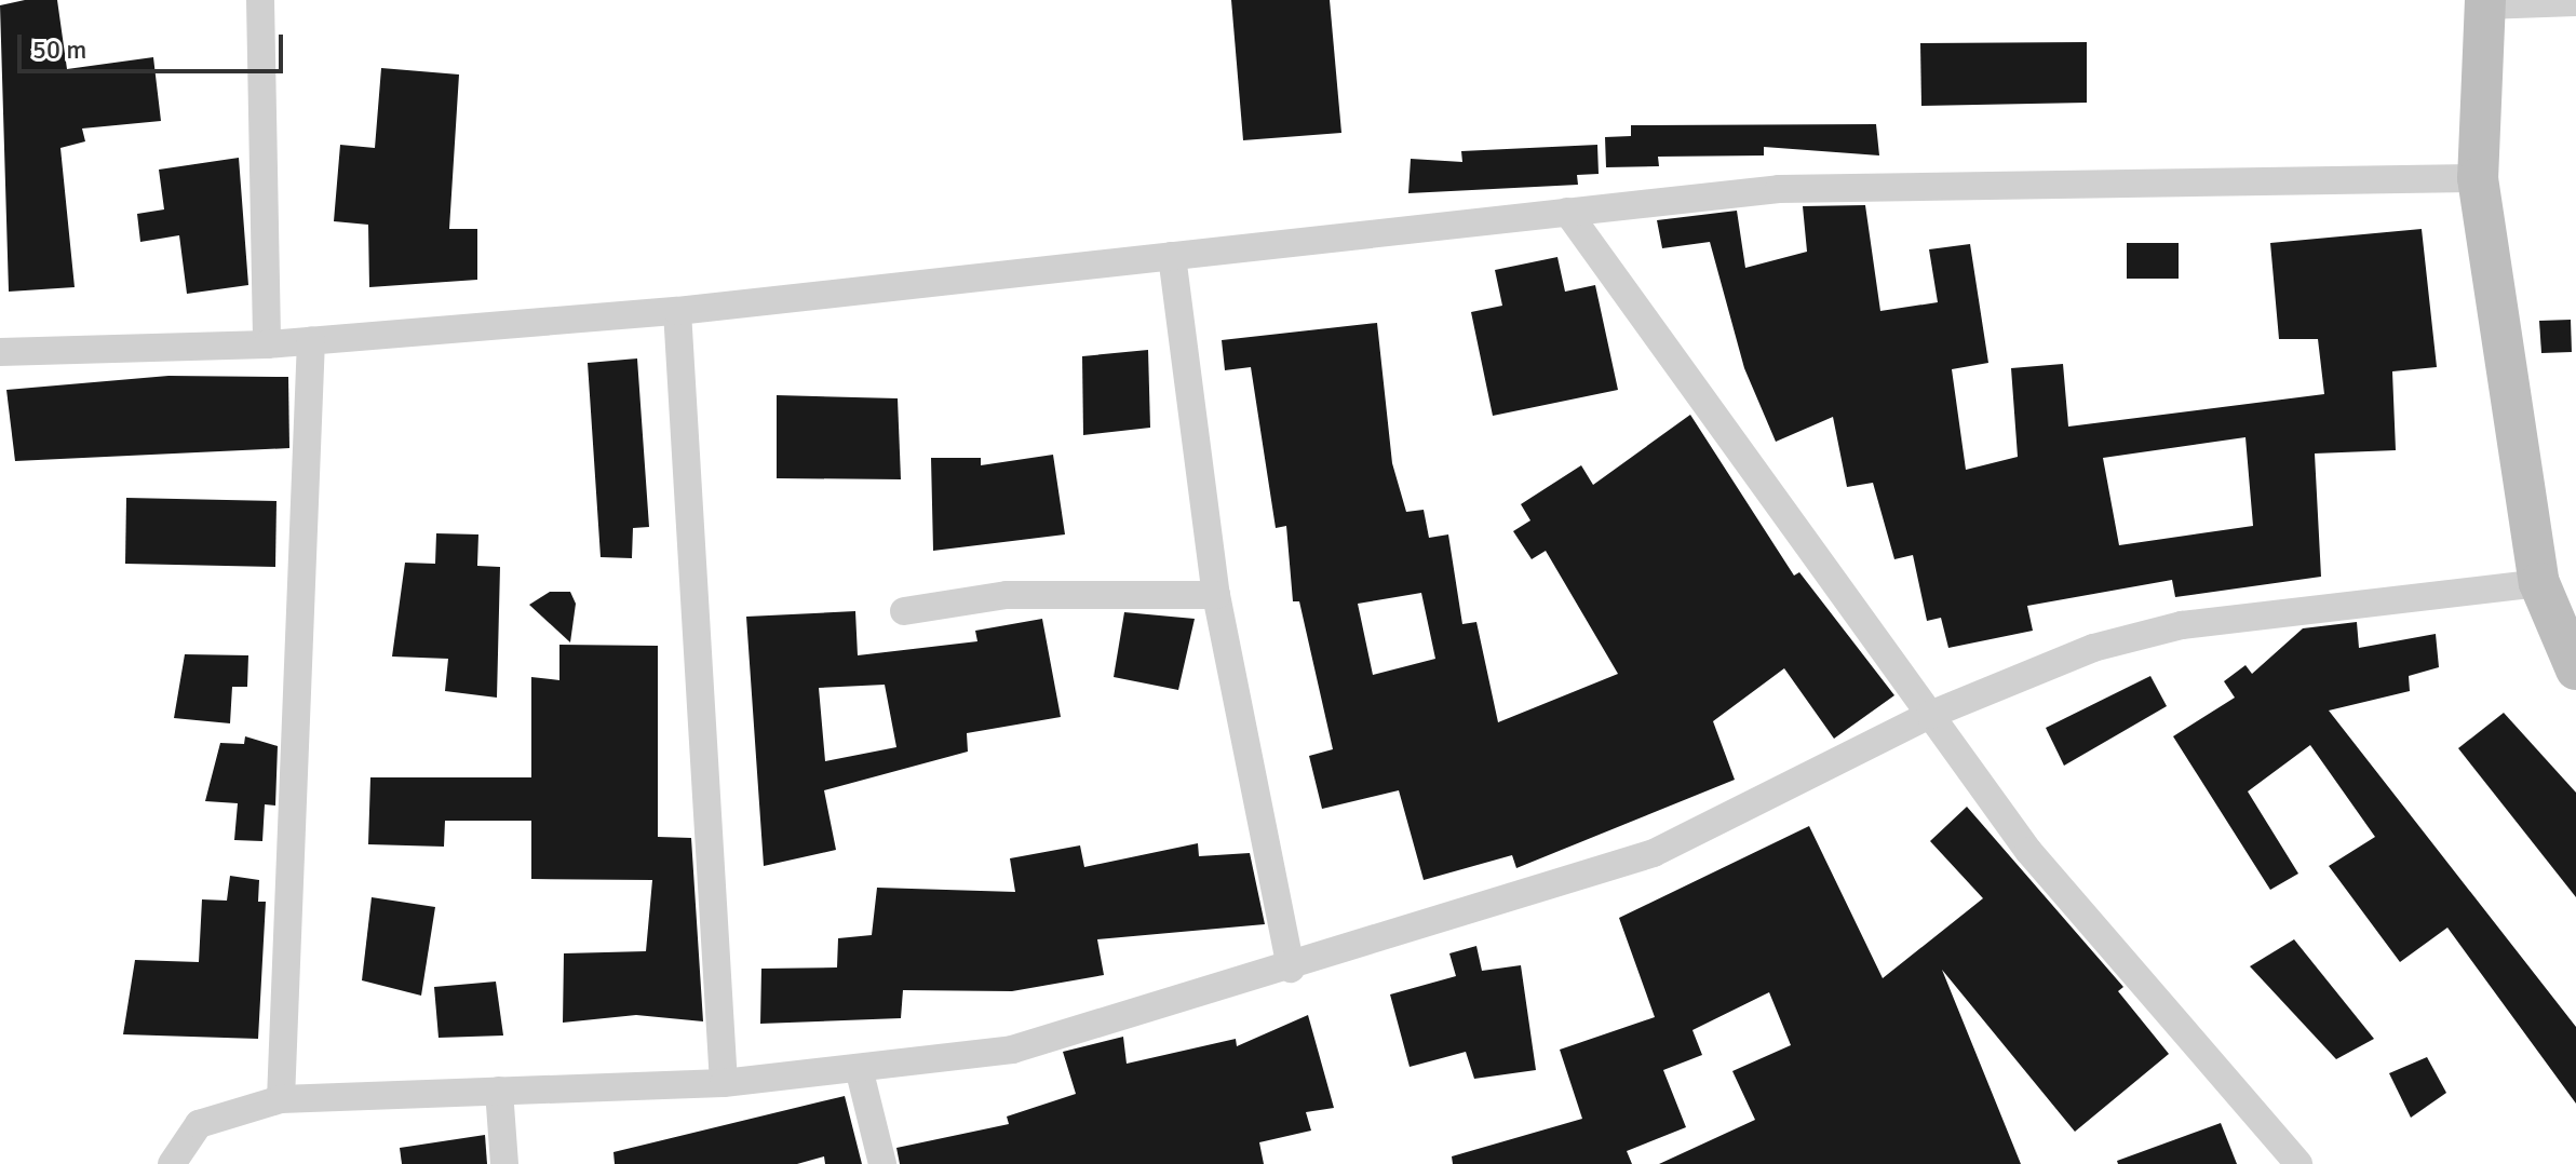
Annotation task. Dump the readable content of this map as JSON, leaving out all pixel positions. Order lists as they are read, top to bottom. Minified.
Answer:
{"scale_bar":"50 m"}
